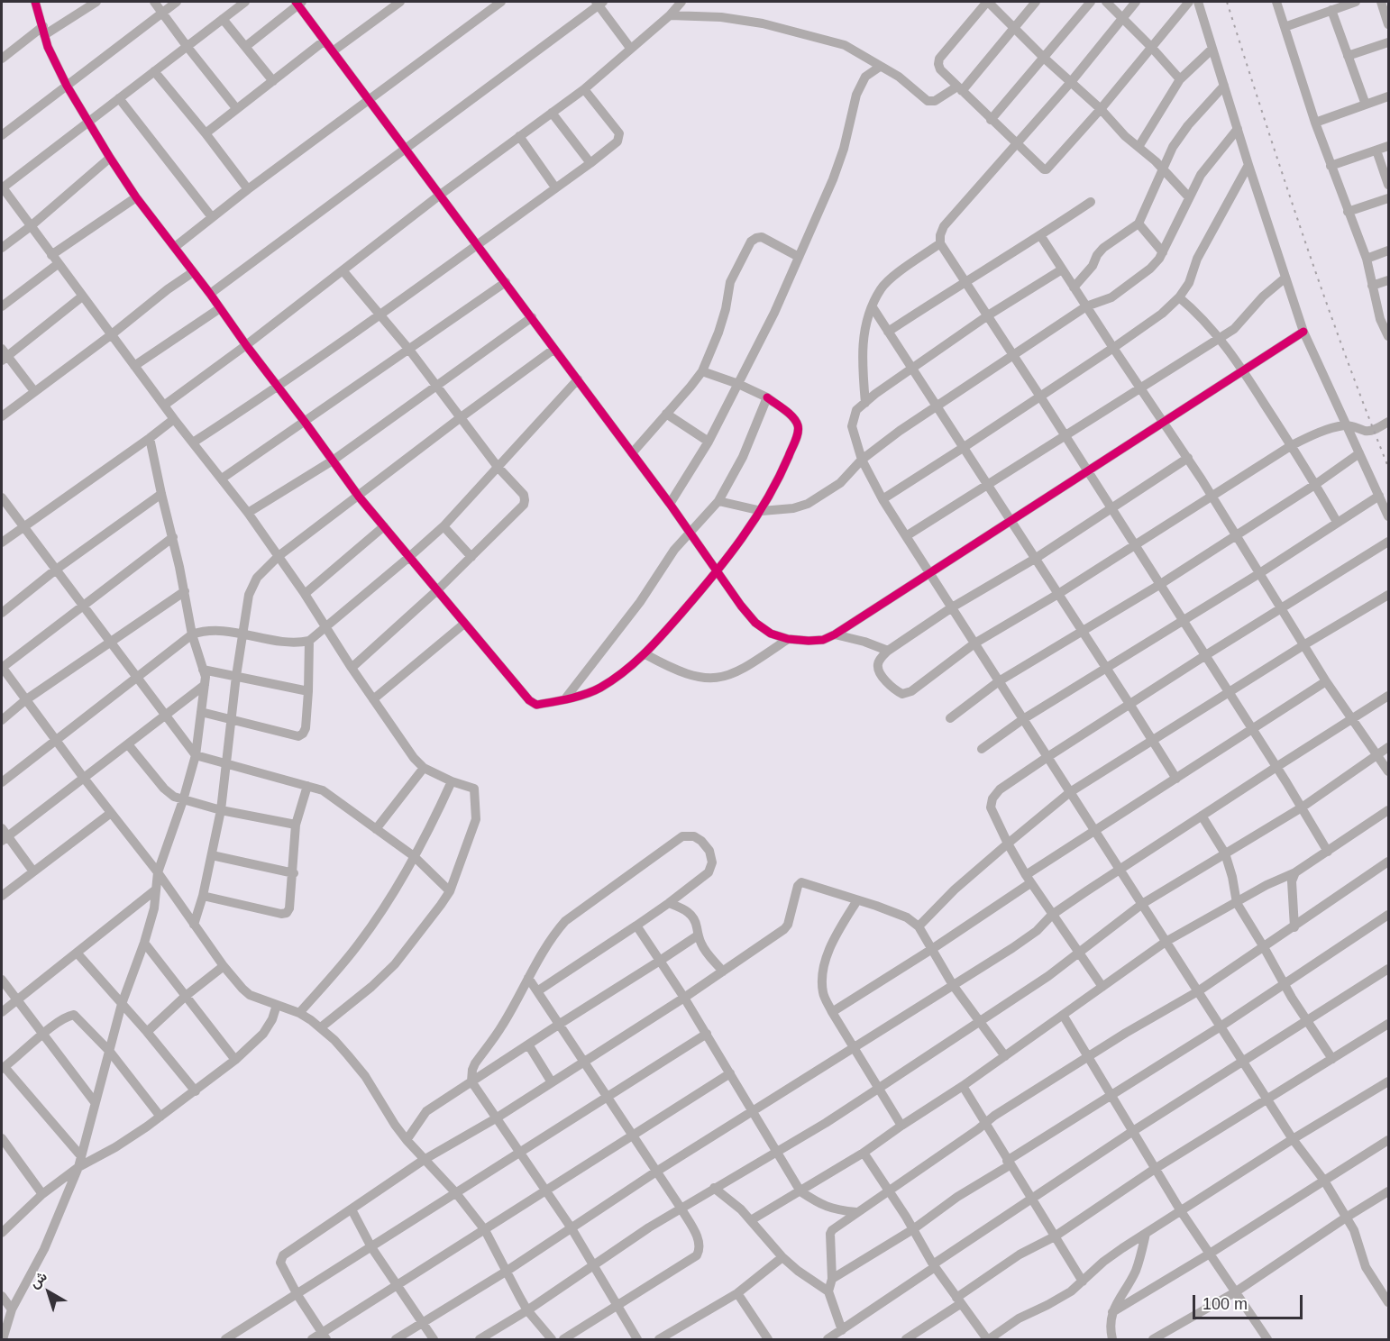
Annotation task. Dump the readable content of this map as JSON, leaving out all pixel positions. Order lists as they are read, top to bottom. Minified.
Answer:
{"scale_bar":"100 m","north":"top left"}
